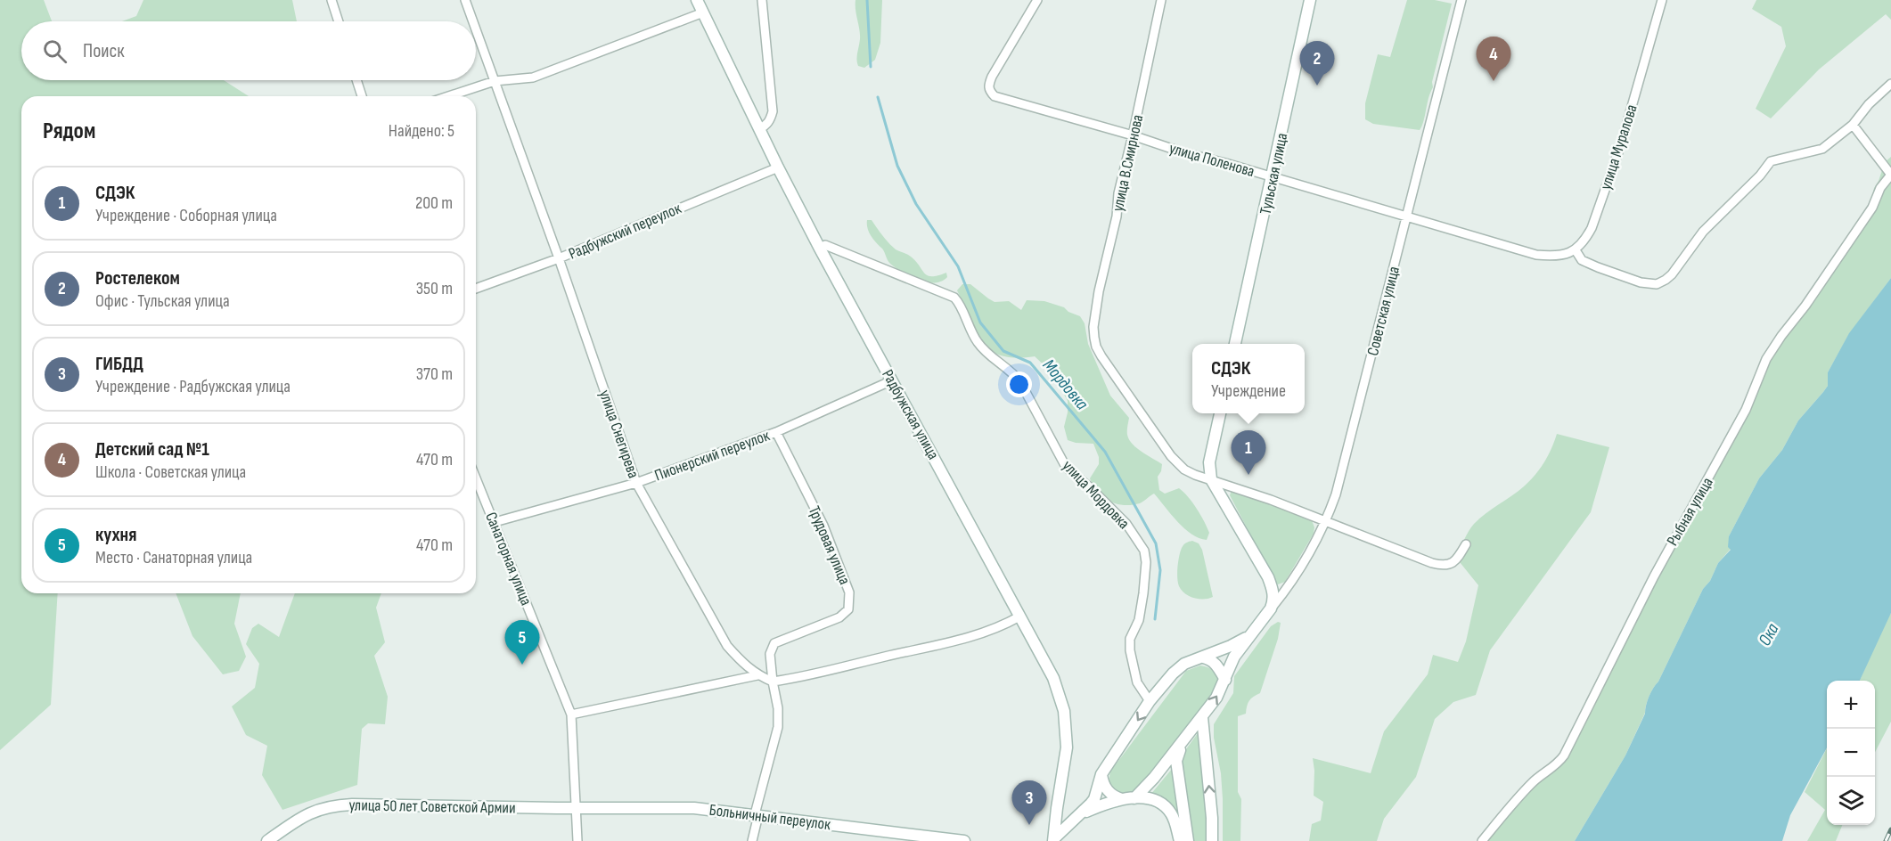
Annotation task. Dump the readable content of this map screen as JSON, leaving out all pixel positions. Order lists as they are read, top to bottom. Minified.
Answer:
{"streets":{"main road":["Тульская улица","Радбужская улица","улица 50 лет Советской Армии","Больничный переулок"],"street":["улица Муралова","улица Поленова","улица В.Смирнова","Радбужский переулок","Советская улица","улица Снегирева","Пионерский переулок","улица Мордовка","Рыбная улица","Трудовая улица","Санаторная улица"]},"crossings":[["улица Муралова","улица Поленова"],["улица Поленова","улица В.Смирнова"],["улица Поленова","Тульская улица"],["улица Поленова","Советская улица"],["Радбужский переулок","Радбужская улица"],["Радбужский переулок","улица Снегирева"],["Радбужская улица","Пионерский переулок"],["Радбужская улица","улица Мордовка"],["улица Снегирева","Пионерский переулок"],["улица Снегирева","Трудовая улица"],["Пионерский переулок","Трудовая улица"],["Пионерский переулок","Санаторная улица"],["Санаторная улица","улица 50 лет Советской Армии"],["Санаторная улица","Больничный переулок"],["улица 50 лет Советской Армии","Больничный переулок"]],"water":["Мордовка","Ока"],"page":{"search":"Поиск","pins":["4","2","1","5","3"],"heading":["Рядом","Найдено: 5"],"list":[{"mark":"1","name":"СДЭК","note":"Учреждение · Соборная улица","value":"200 m"},{"mark":"2","name":"Ростелеком","note":"Офис · Тульская улица","value":"350 m"},{"mark":"3","name":"ГИБДД","note":"Учреждение · Радбужская улица","value":"370 m"},{"mark":"4","name":"Детский сад №1","note":"Школа · Советская улица","value":"470 m"},{"mark":"5","name":"кухня","note":"Место · Санаторная улица","value":"470 m"}],"popup":["СДЭК","Учреждение"],"map_buttons":["+","−"]}}
